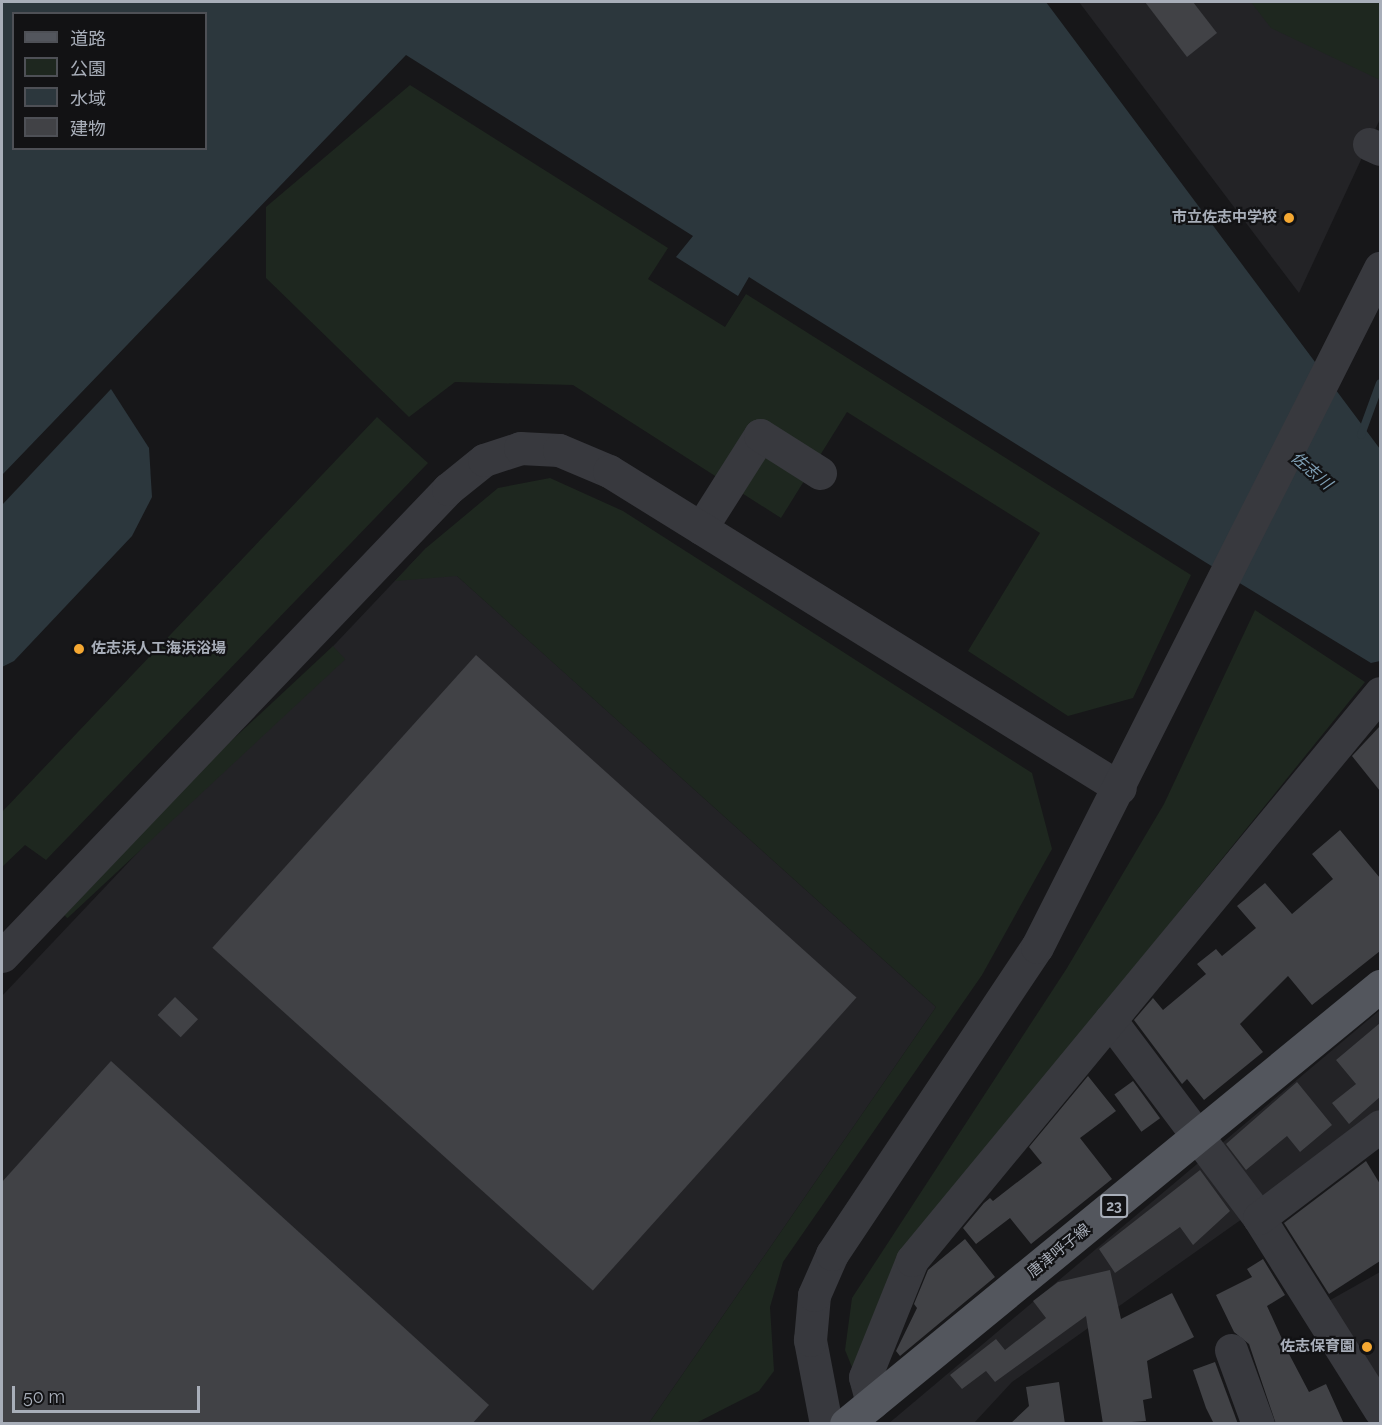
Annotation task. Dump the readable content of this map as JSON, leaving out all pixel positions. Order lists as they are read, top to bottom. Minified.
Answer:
{"streets":{"main road":["23","唐津呼子線"]},"water":["佐志川"],"places":["市立佐志中学校","佐志浜人工海浜浴場","佐志保育園"],"legend":["道路","公園","水域","建物"],"scale_bar":"50 m"}
